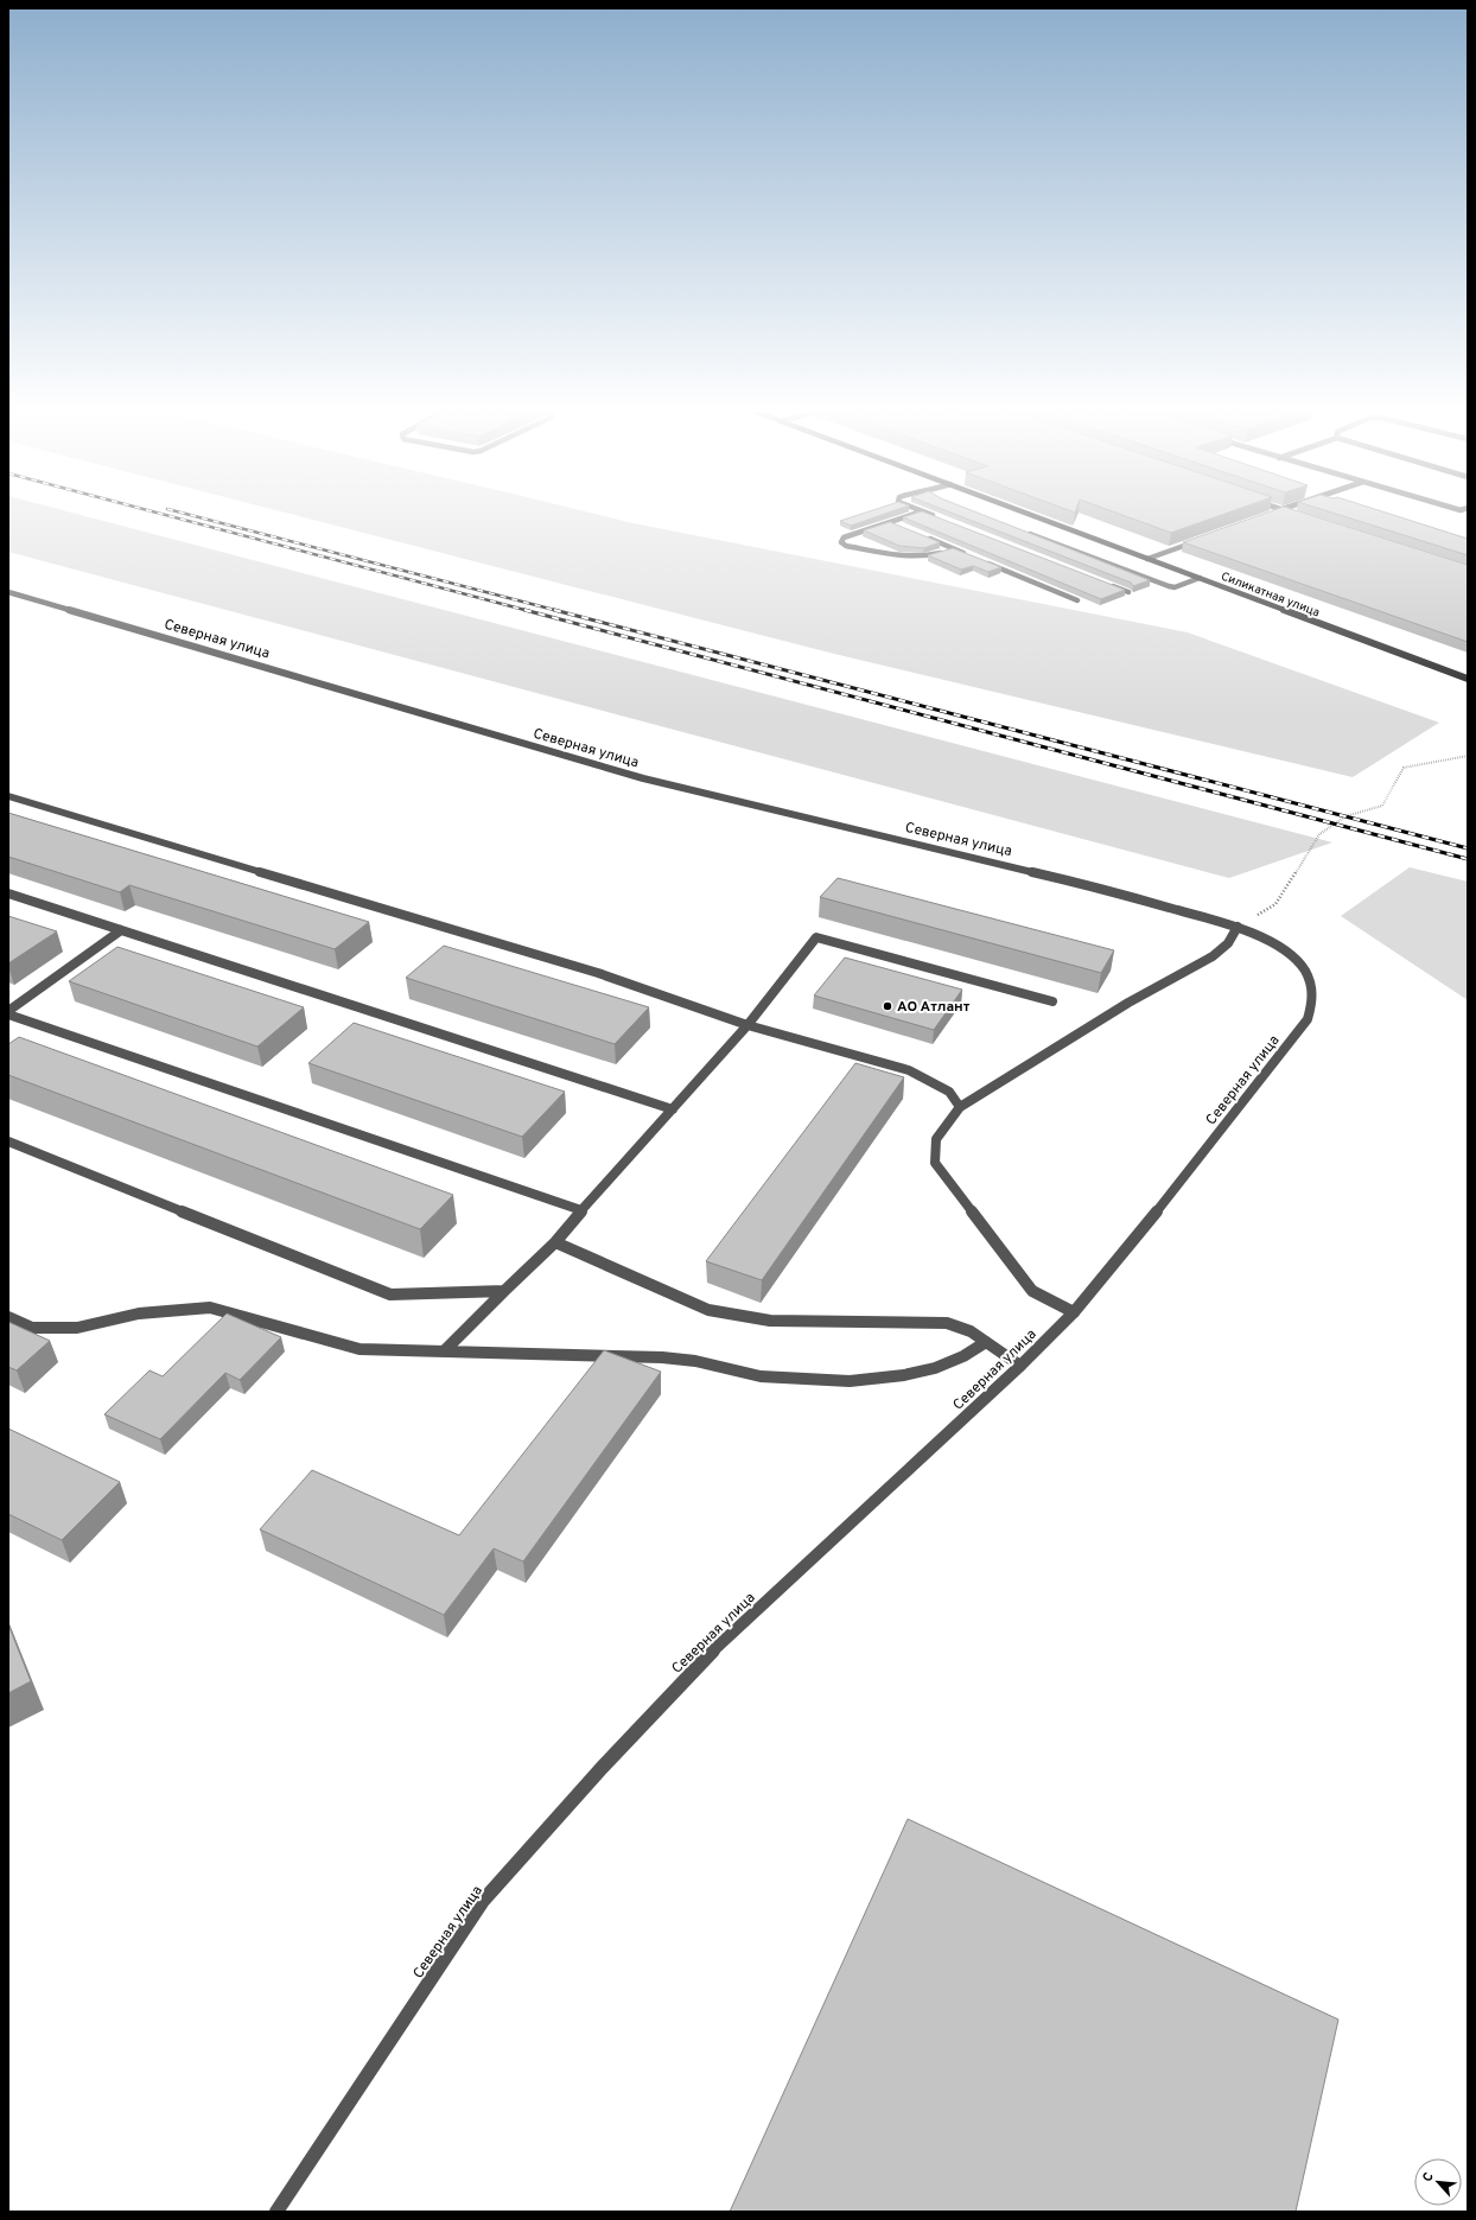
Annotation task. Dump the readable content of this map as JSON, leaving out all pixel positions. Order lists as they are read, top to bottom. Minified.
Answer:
{"streets":{"street":["Силикатная улица","Северная улица"]},"places":["АО Атлант"],"north":"top left"}
